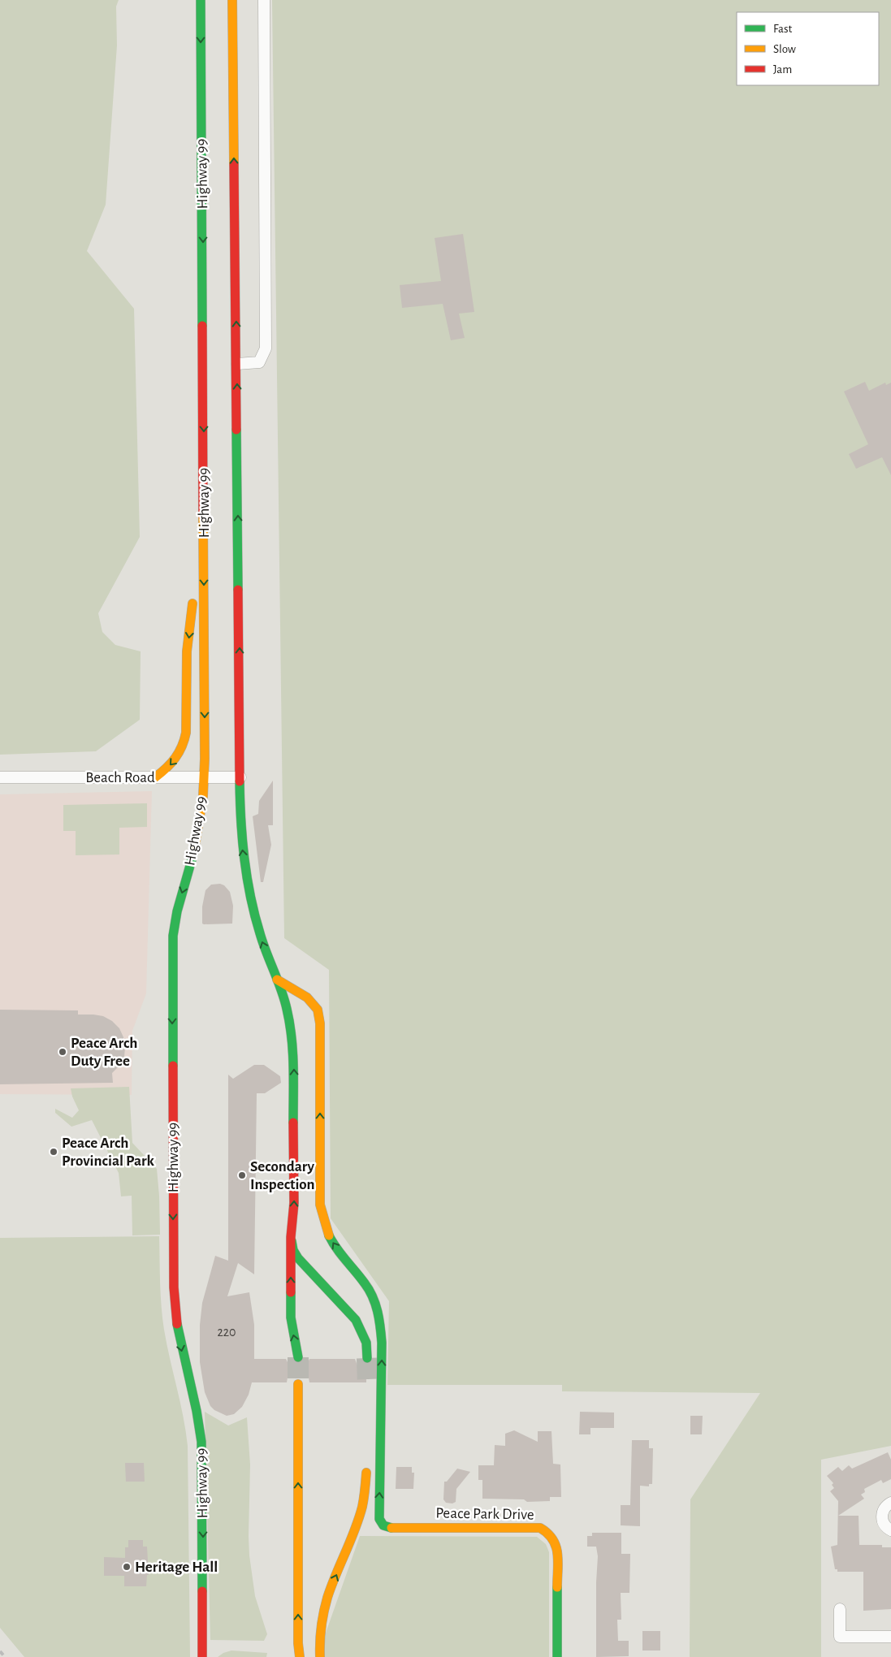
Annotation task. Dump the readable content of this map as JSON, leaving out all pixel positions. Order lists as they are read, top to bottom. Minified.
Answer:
{"streets":{"main road":["Highway 99","Peace Park Drive"],"street":["Beach Road"]},"crossings":[["Highway 99","Beach Road"],["Highway 99","Peace Park Drive"]],"places":["Peace Arch Duty Free","Peace Arch Provincial Park","Secondary Inspection","Heritage Hall"],"house_numbers":["220"],"legend":["Fast","Slow","Jam"]}
